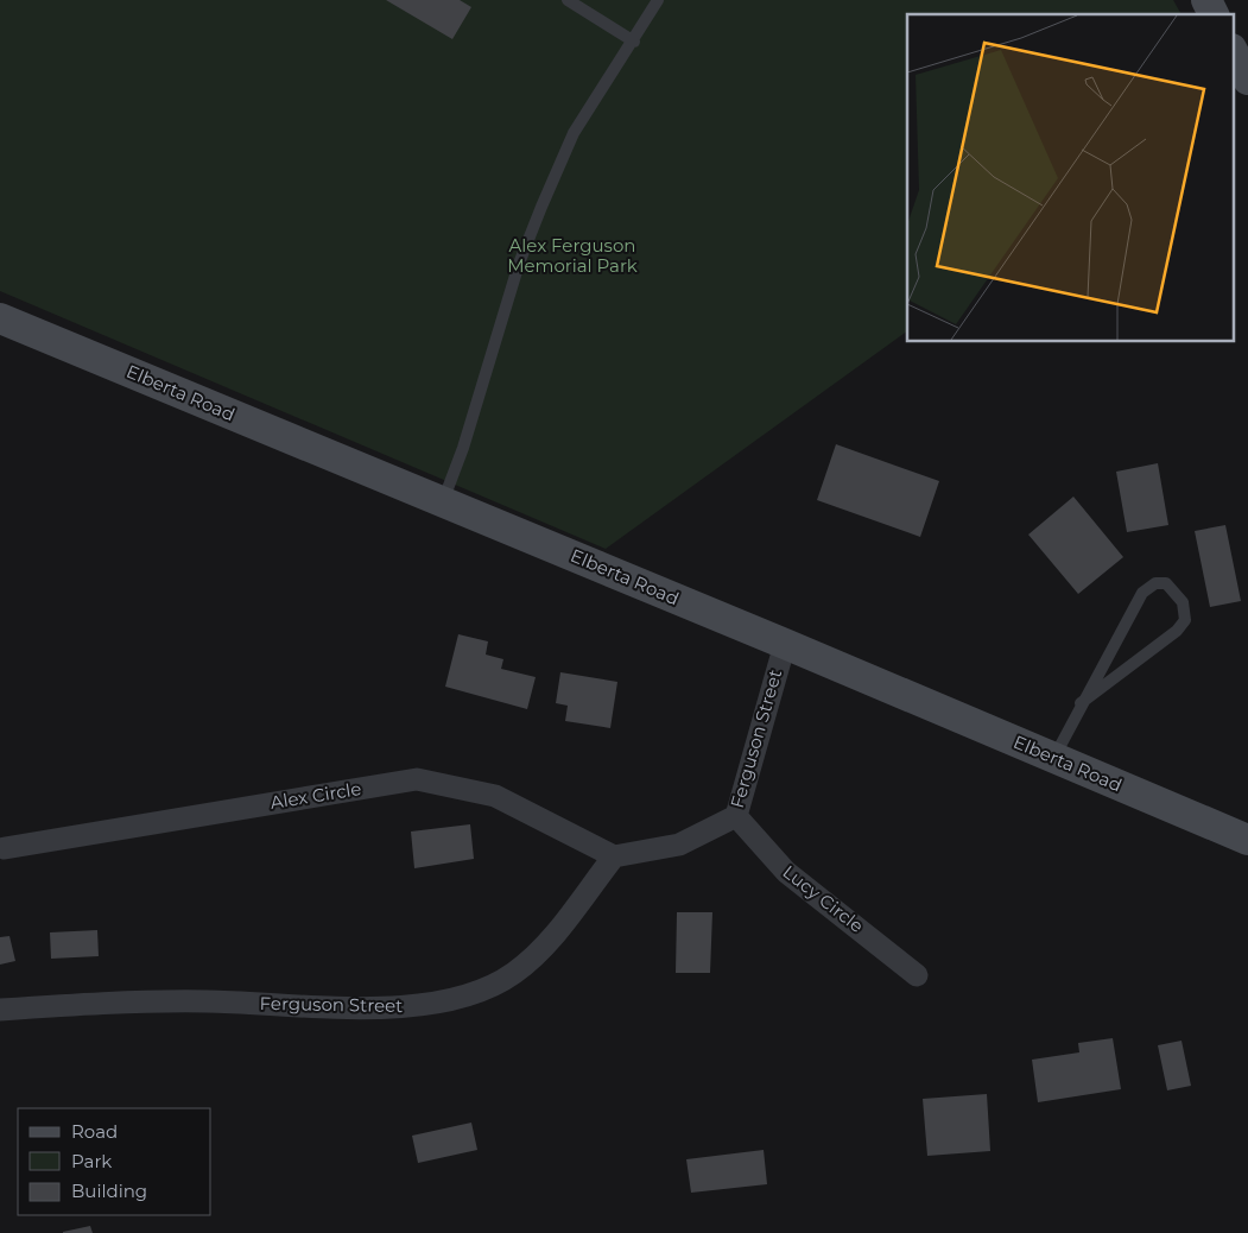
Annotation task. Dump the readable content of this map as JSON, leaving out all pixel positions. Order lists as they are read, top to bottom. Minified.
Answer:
{"streets":{"street":["Elberta Road","Ferguson Street","Alex Circle","Lucy Circle"]},"crossings":[["Elberta Road","Ferguson Street"],["Ferguson Street","Alex Circle"],["Ferguson Street","Lucy Circle"]],"parks":["Alex Ferguson Memorial Park"],"legend":["Road","Park","Building"]}
